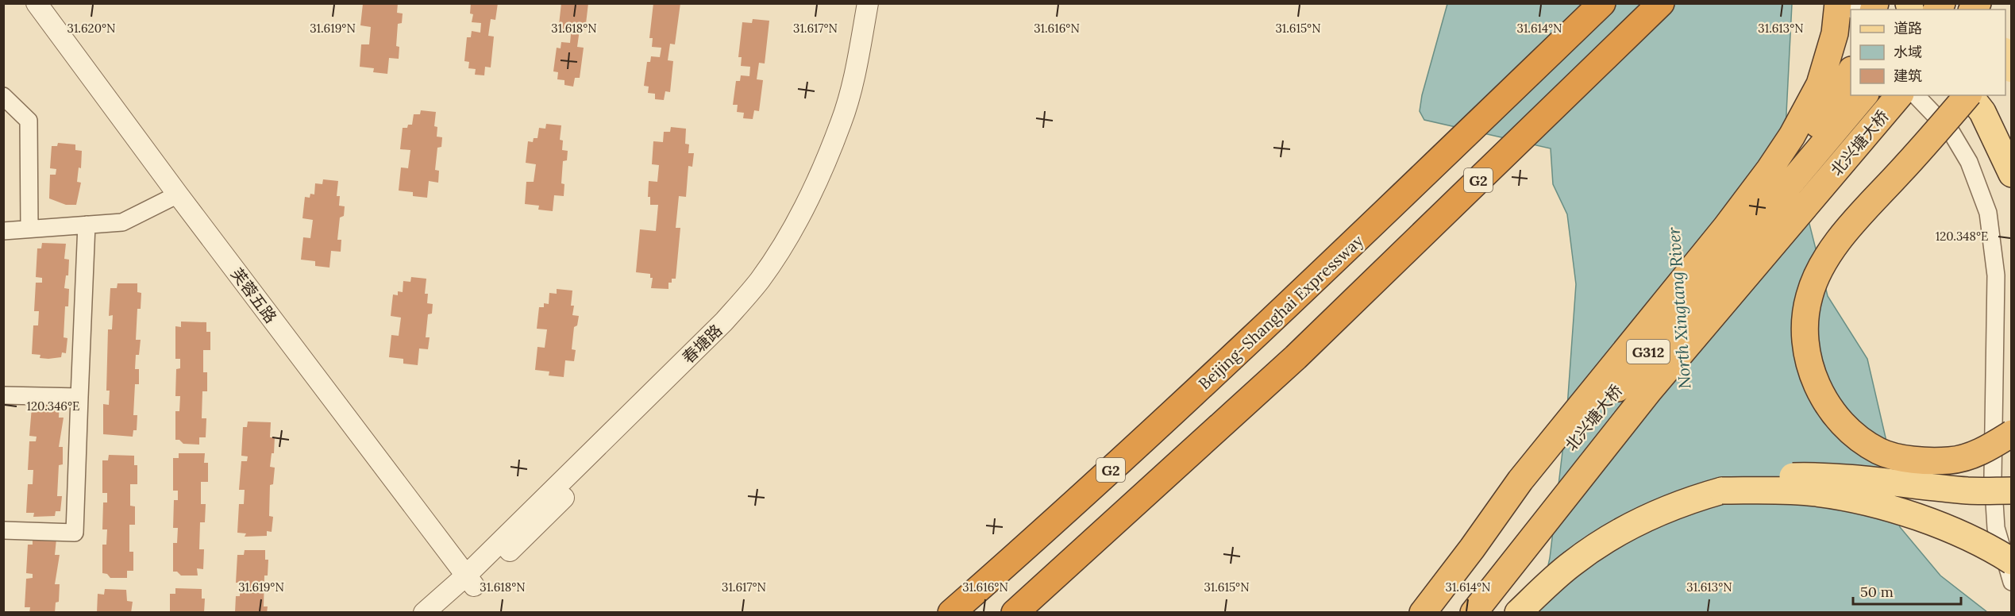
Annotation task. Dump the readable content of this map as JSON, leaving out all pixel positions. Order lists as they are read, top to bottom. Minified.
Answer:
{"streets":{"highway":["北兴塘大桥","G2","Beijing–Shanghai Expressway","G312"],"street":["芙蓉五路","春塘路"]},"crossings":[["芙蓉五路","春塘路"]],"water":["North Xingtang River"],"legend":["道路","水域","建筑"],"scale_bar":"50 m","coordinates":["31.620°N","31.619°N","31.618°N","31.617°N","31.616°N","31.615°N","31.614°N","31.613°N","120.348°E","120.346°E"]}
